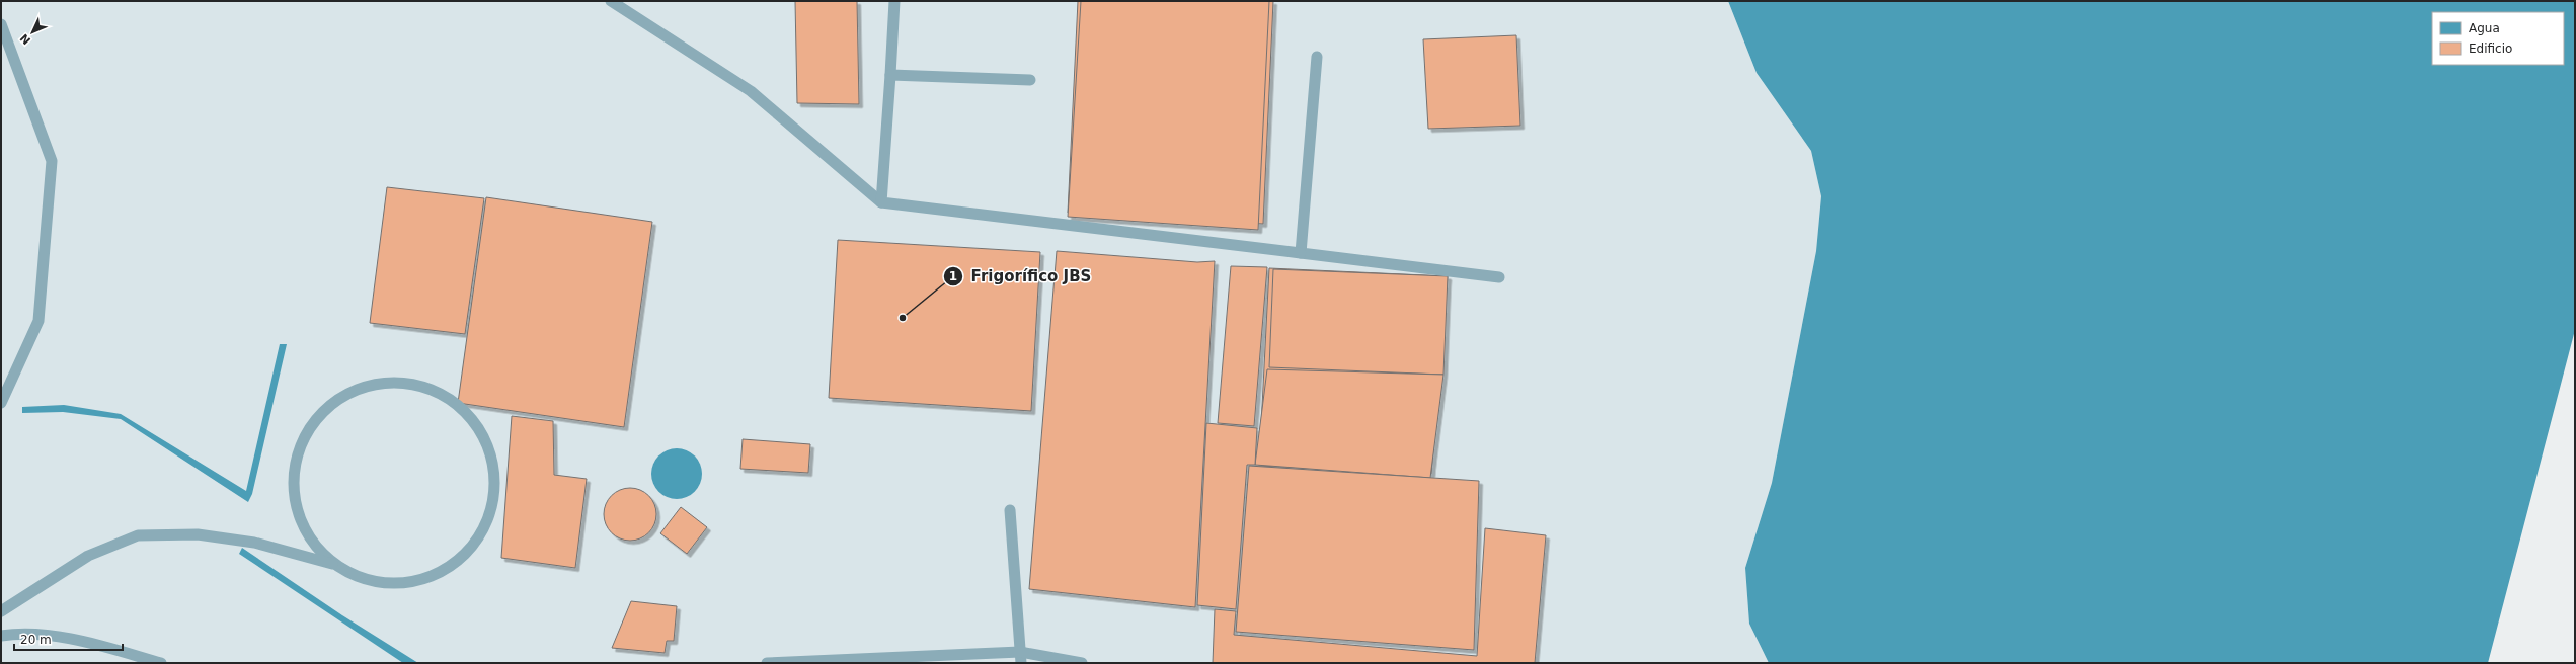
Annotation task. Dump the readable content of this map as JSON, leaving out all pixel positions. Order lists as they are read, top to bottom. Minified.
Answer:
{"places":["Frigorífico JBS"],"legend":["Agua","Edificio"],"scale_bar":"20 m","north":"bottom left"}
